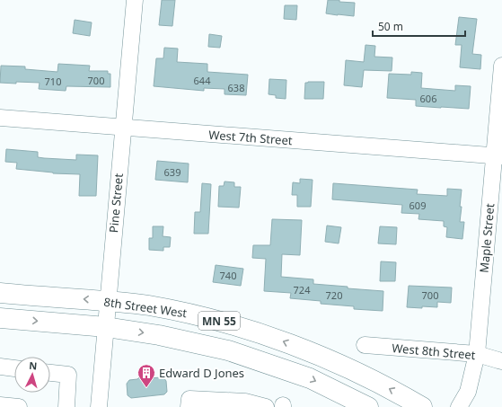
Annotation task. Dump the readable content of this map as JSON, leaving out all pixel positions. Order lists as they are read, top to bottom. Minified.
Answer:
{"streets":{"highway":["8th Street West","MN 55"],"street":["West 7th Street","Pine Street","Maple Street","West 8th Street"]},"crossings":[["West 7th Street","Pine Street"],["West 7th Street","Maple Street"],["Pine Street","8th Street West"],["Pine Street","MN 55"],["Maple Street","West 8th Street"]],"places":{"building":["Edward D Jones"]},"house_numbers":["700","644","710","638","606","639","609","740","724","720","700"],"scale_bar":"50 m","north":"top"}
